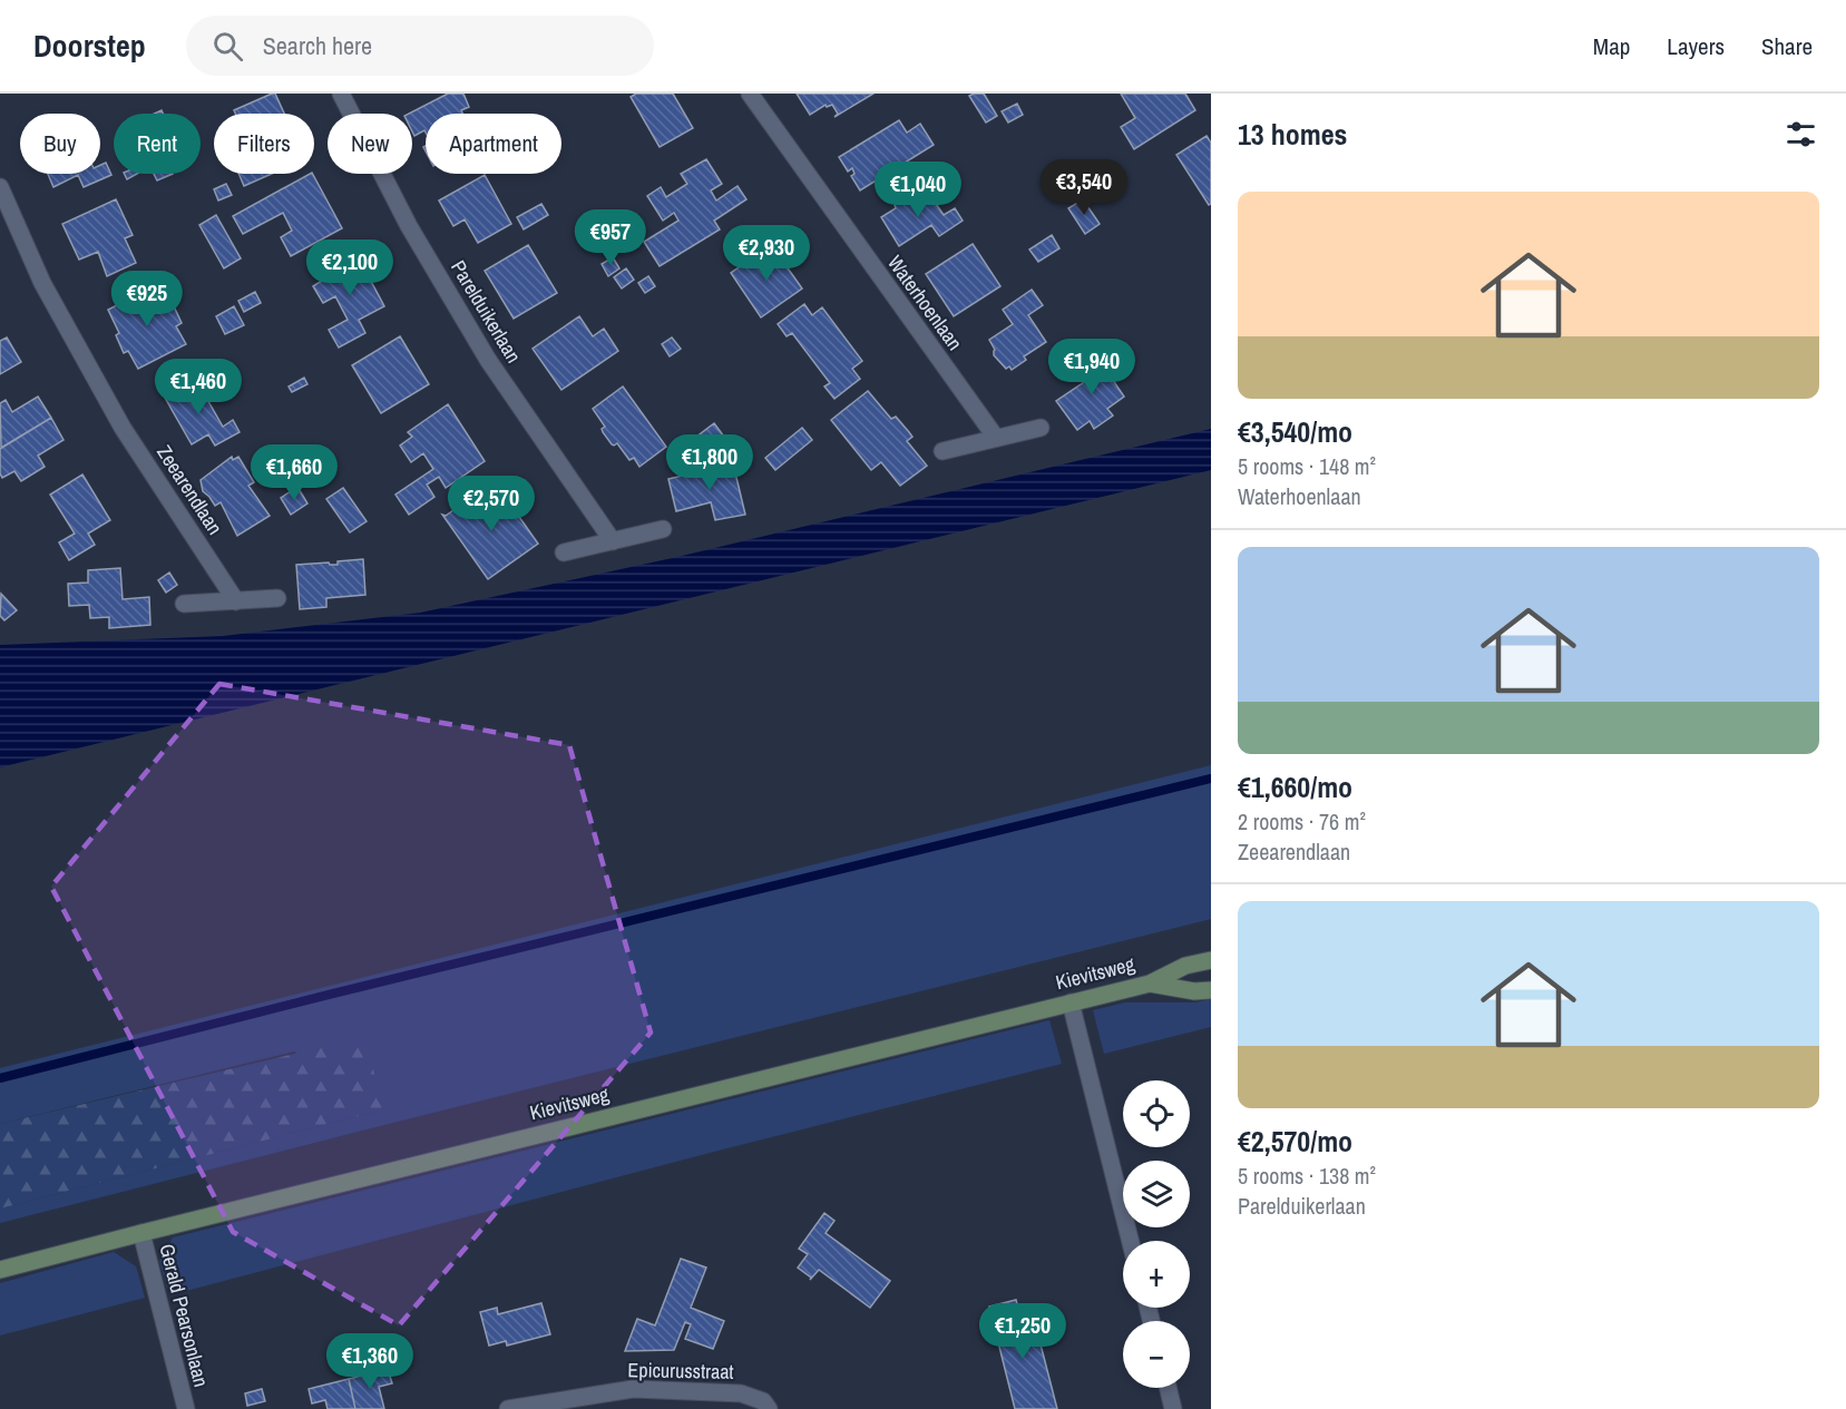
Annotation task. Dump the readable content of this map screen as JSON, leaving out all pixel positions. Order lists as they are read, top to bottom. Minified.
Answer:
{"streets":{"street":["Waterhoenlaan","Parelduikerlaan","Zeearendlaan","Kievitsweg","Gerald Pearsonlaan","Epicurusstraat"]},"crossings":[["Kievitsweg","Gerald Pearsonlaan"]],"page":{"header":"Doorstep","search":"Search here","nav":["Map","Layers","Share"],"heading":"13 homes","chip":["Buy","Rent","Filters","New","Apartment"],"price":["€3,540","€1,040","€957","€2,930","€2,100","€925","€1,940","€1,460","€1,800","€1,660","€2,570","€1,250","€1,360"],"list":[{"name":"€3,540/mo","note":"5 rooms · 148 m² · Waterhoenlaan"},{"name":"€1,660/mo","note":"2 rooms · 76 m² · Zeearendlaan"},{"name":"€2,570/mo","note":"5 rooms · 138 m² · Parelduikerlaan"}],"map_buttons":["+","−"]}}
